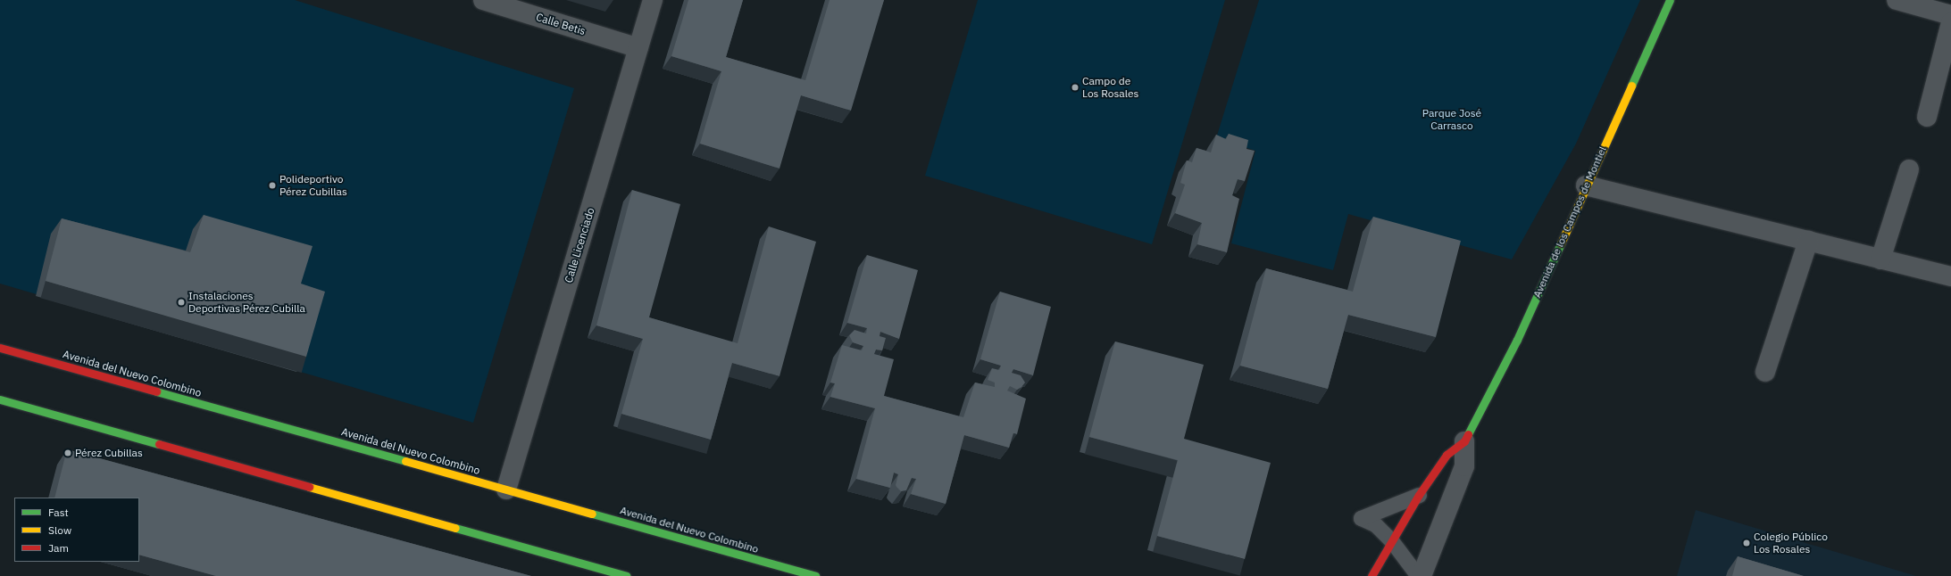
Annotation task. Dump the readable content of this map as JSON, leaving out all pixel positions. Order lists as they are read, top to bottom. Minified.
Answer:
{"streets":{"street":["Calle Betis","Avenida de los Campos de Montiel","Calle Licenciado","Avenida del Nuevo Colombino"]},"crossings":[["Calle Betis","Calle Licenciado"],["Calle Licenciado","Avenida del Nuevo Colombino"]],"parks":["Parque José Carrasco"],"places":["Campo de Los Rosales","Polideportivo Pérez Cubillas","Instalaciones Deportivas Pérez Cubilla","Pérez Cubillas","Colegio Público Los Rosales"],"legend":["Fast","Slow","Jam"]}
